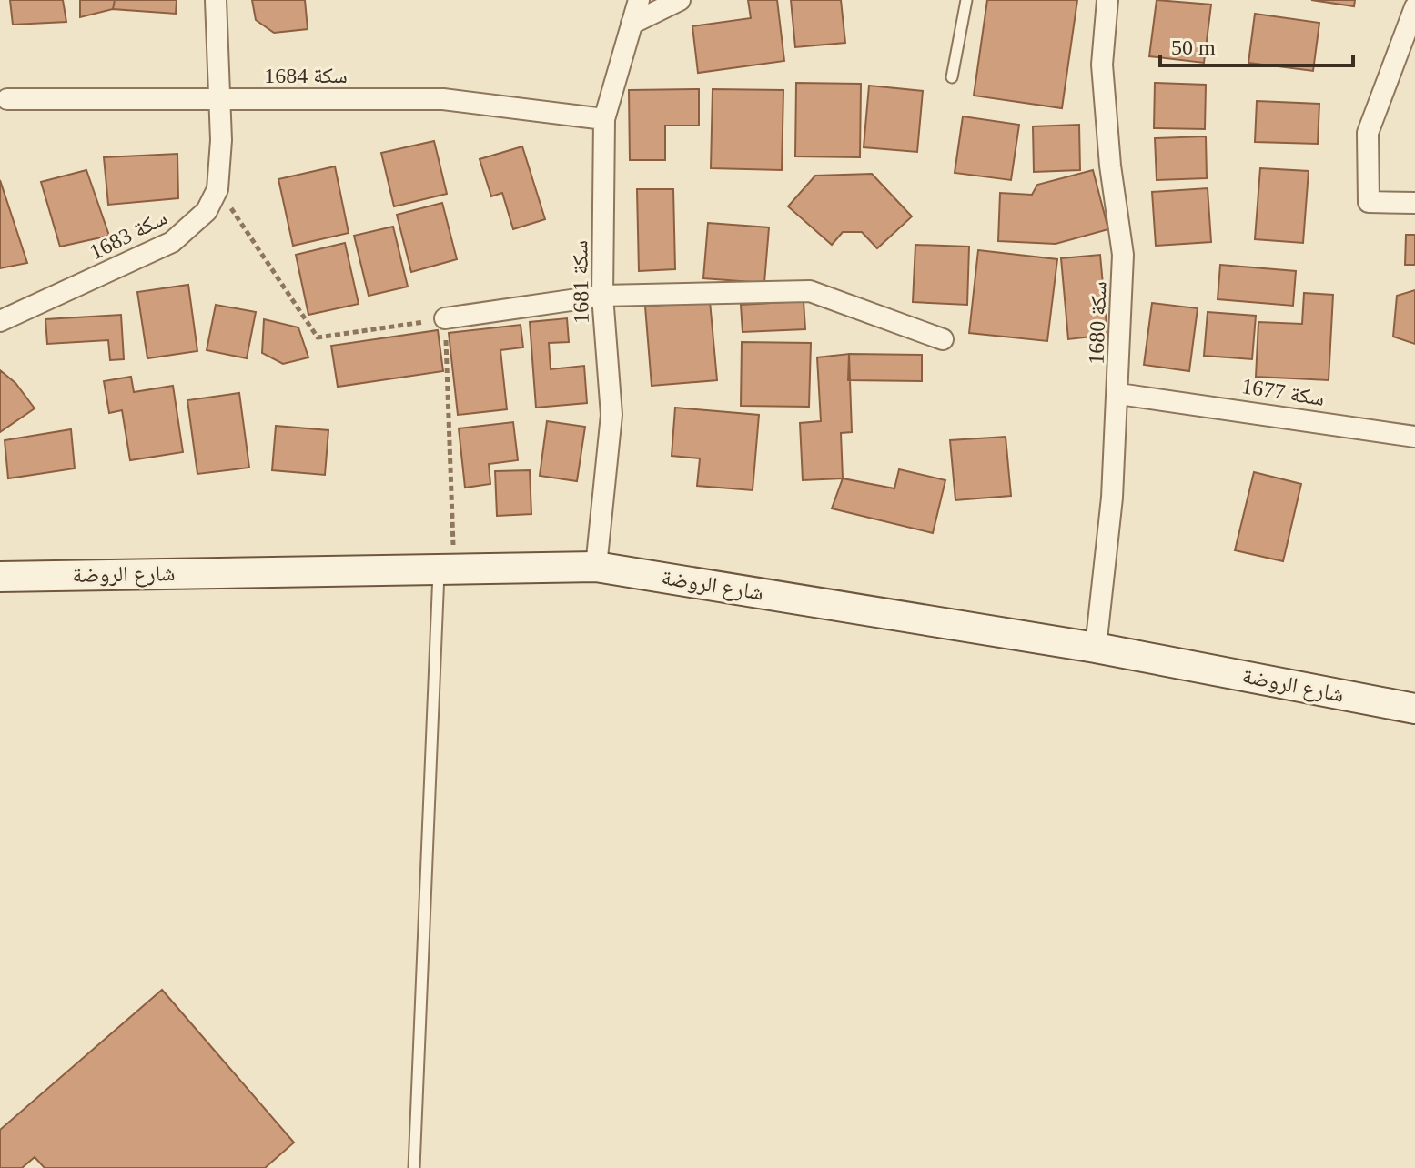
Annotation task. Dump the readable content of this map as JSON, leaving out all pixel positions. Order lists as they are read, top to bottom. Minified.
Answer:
{"streets":{"main road":["شارع الروضة"],"street":["سكة 1684","سكة 1683","سكة 1681","سكة 1680","سكة 1677"]},"crossings":[["سكة 1684","سكة 1683"],["سكة 1684","سكة 1681"],["سكة 1681","شارع الروضة"],["سكة 1680","سكة 1677"],["سكة 1680","شارع الروضة"]],"scale_bar":"50 m"}
